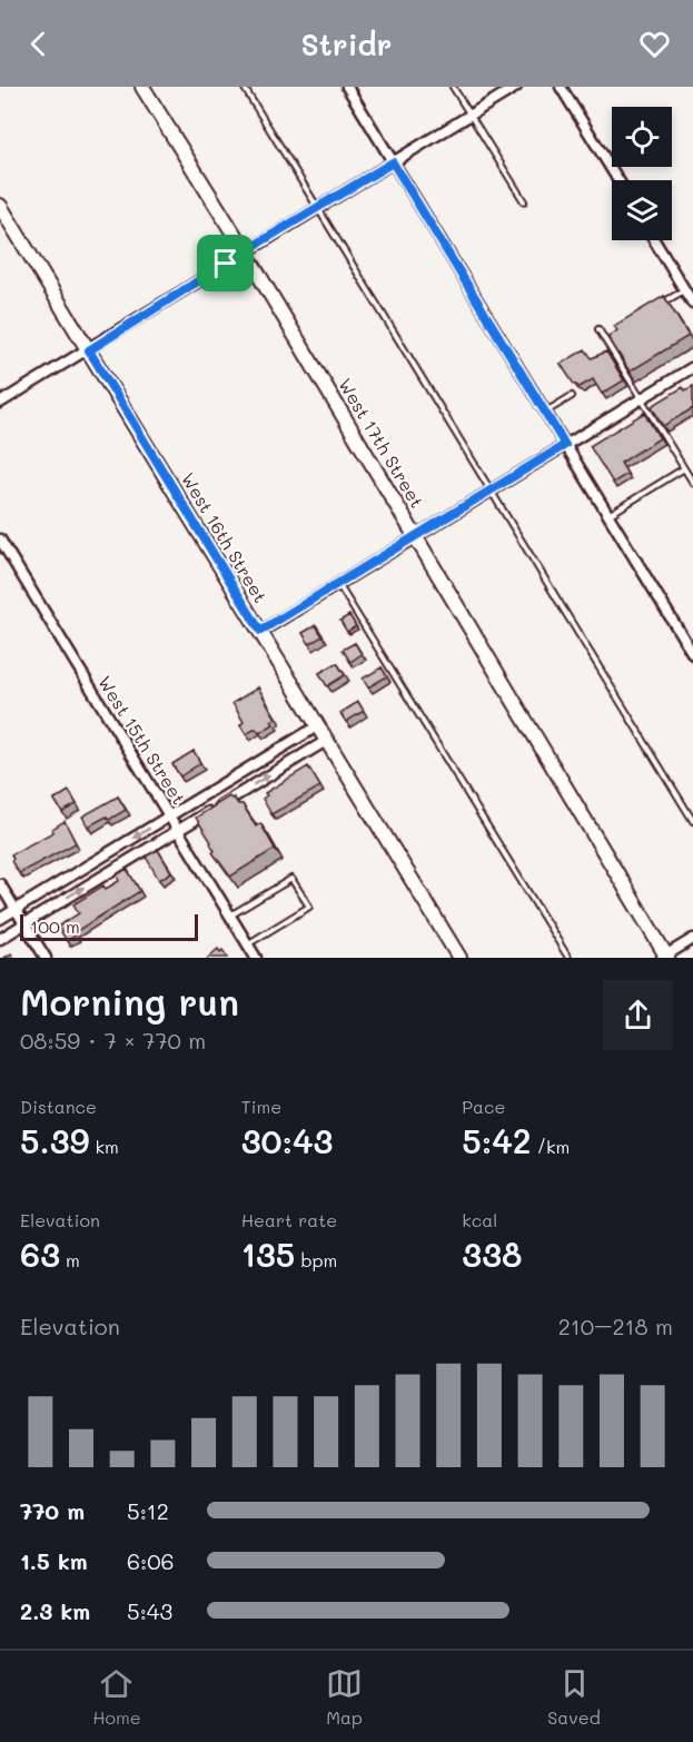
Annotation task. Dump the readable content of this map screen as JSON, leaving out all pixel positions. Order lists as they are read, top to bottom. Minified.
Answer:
{"streets":{"street":["West 17th Street","West 16th Street","West 15th Street"]},"scale_bar":"100 m","page":{"header":"Stridr","scale":"100 m","heading":["Morning run","08:59 · 7 × 770 m"],"stats":[["Distance","5.39 km"],["Time","30:43"],["Pace","5:42 /km"],["Elevation","63 m"],["Heart rate","135 bpm"],["kcal","338"]],"chart":["Elevation","210–218 m"],"list":[{"name":"770 m","note":"5:12"},{"name":"1.5 km","note":"6:06"},{"name":"2.3 km","note":"5:43"}],"tabs":["Home","Map","Saved"]}}
